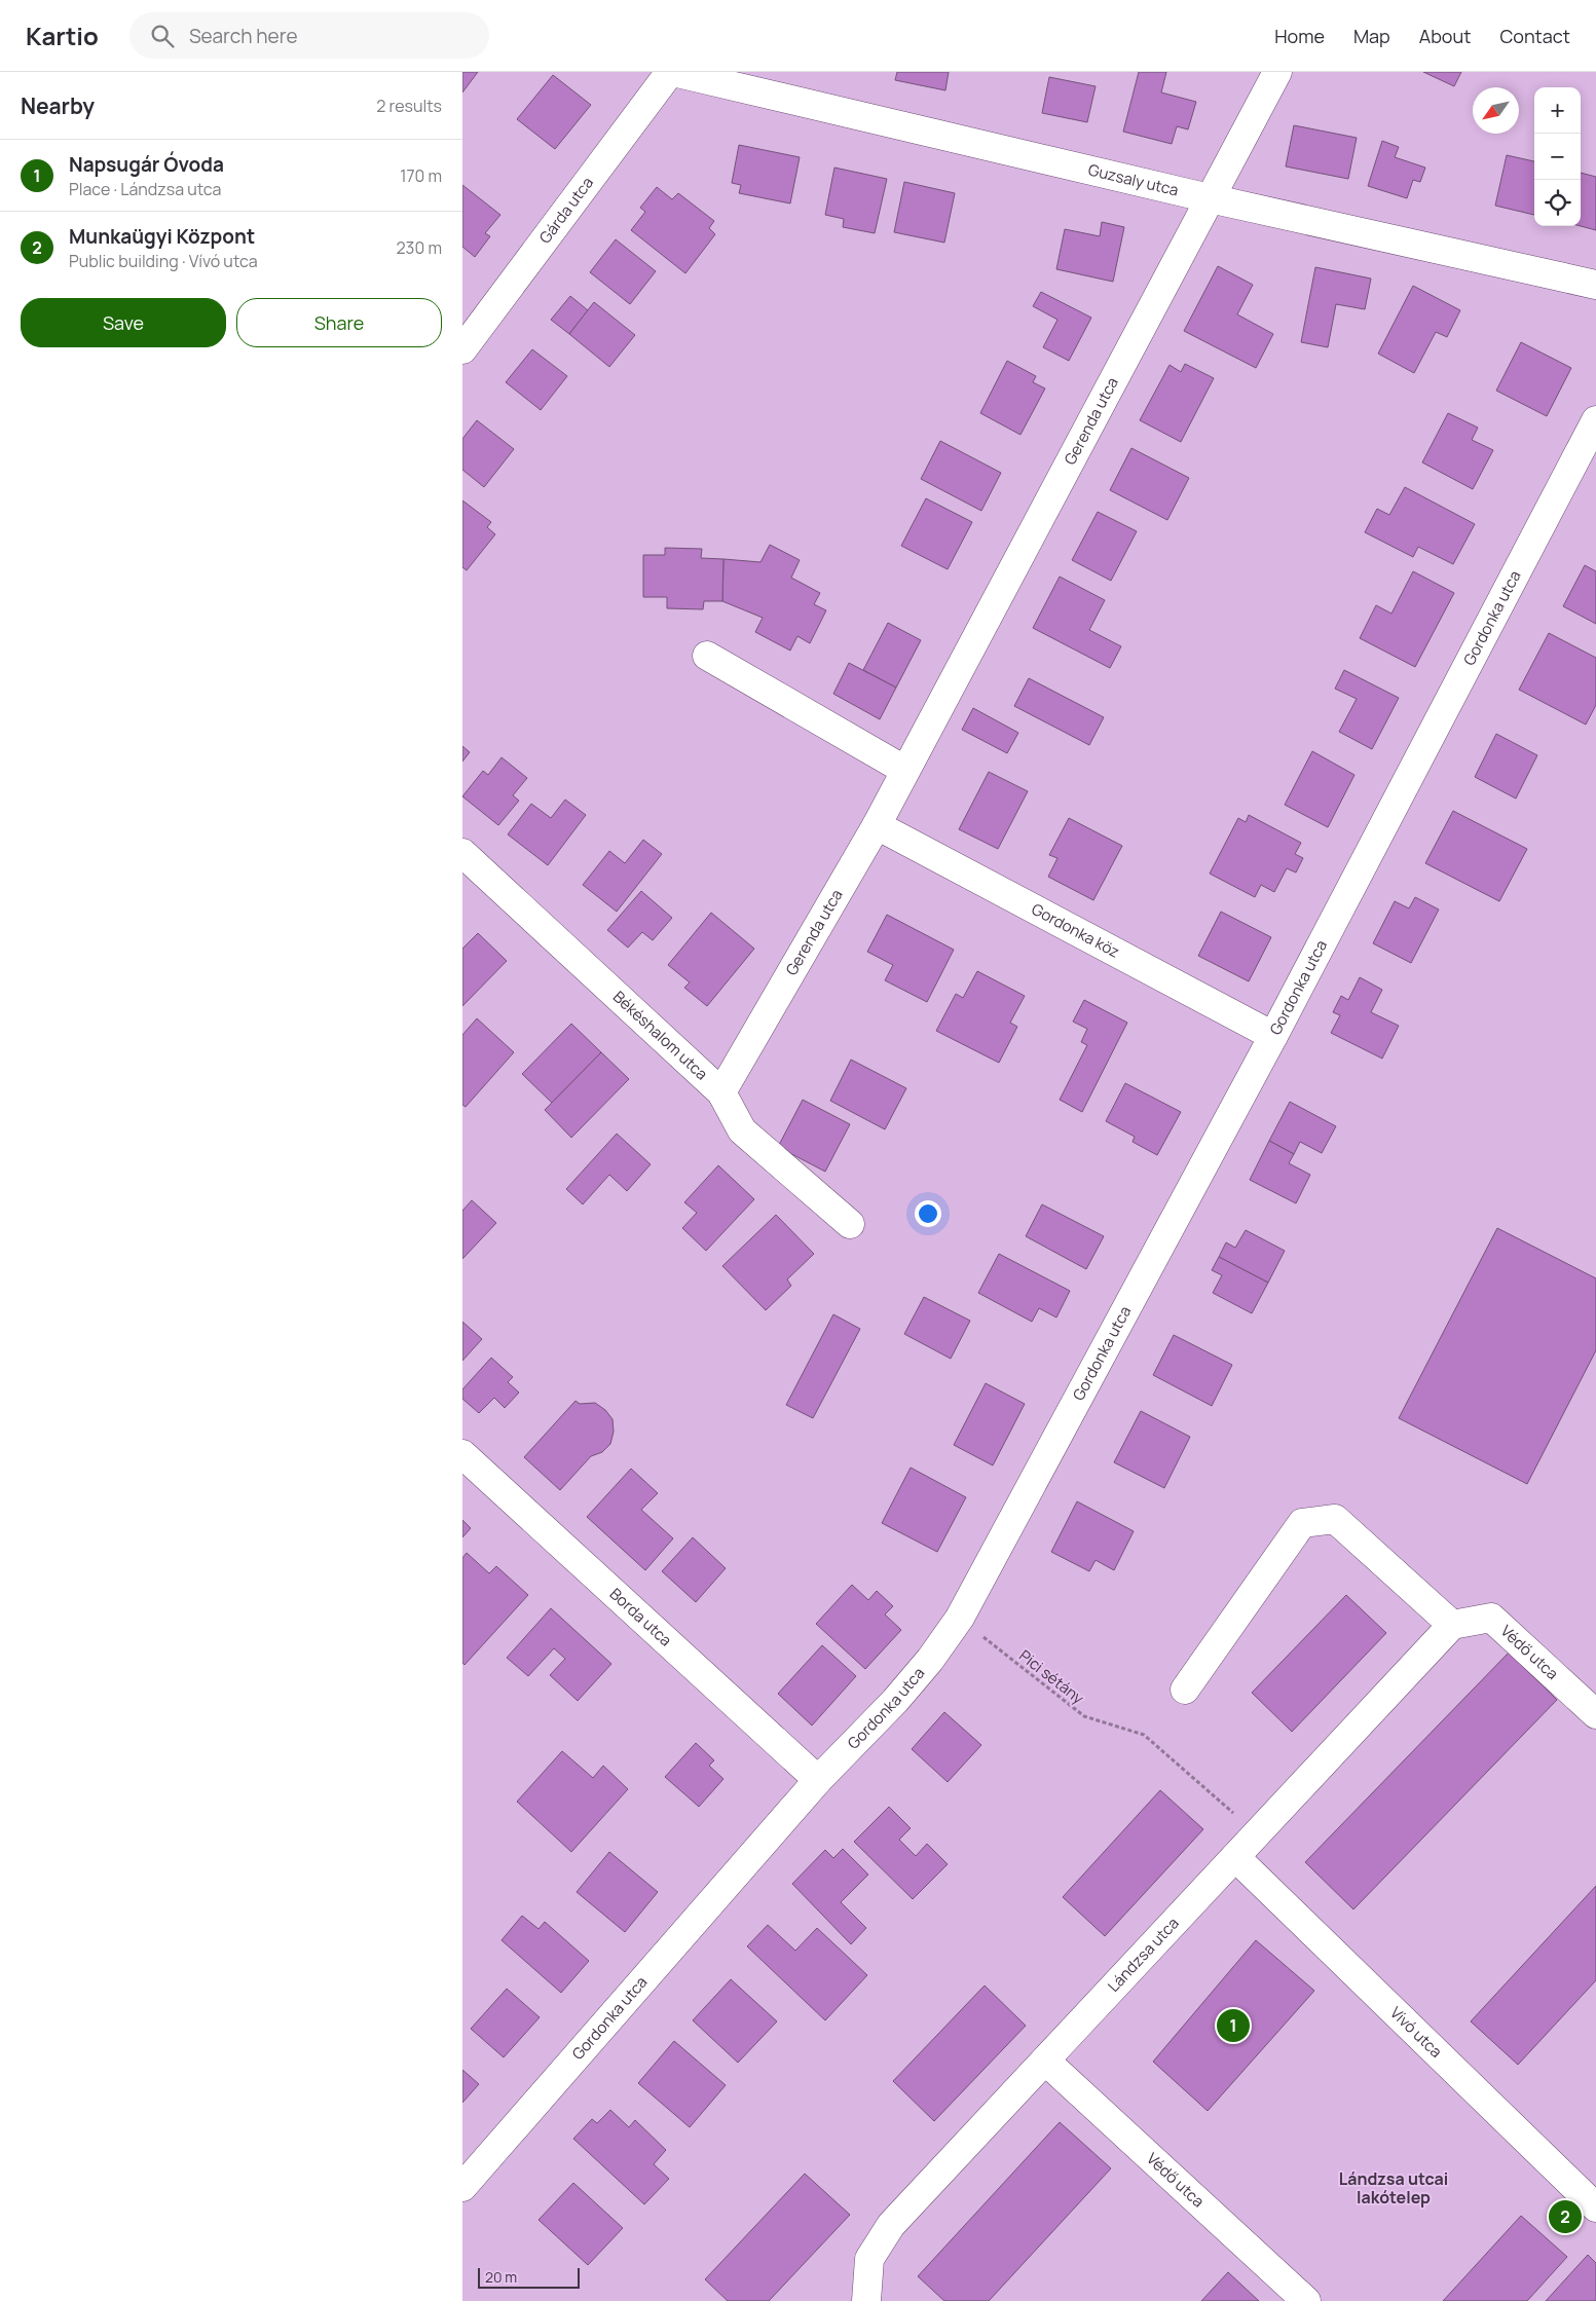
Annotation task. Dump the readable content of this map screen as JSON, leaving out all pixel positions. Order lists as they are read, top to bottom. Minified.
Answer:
{"streets":{"street":["Guzsaly utca","Gárda utca","Gerenda utca","Gordonka utca","Gordonka köz","Békéshalom utca","Borda utca","Védő utca","Lándzsa utca","Vívó utca"],"path":["Pici sétány"]},"crossings":[["Guzsaly utca","Gárda utca"],["Guzsaly utca","Gerenda utca"],["Gerenda utca","Gordonka köz"],["Gerenda utca","Békéshalom utca"],["Gordonka utca","Gordonka köz"],["Gordonka utca","Borda utca"],["Gordonka utca","Pici sétány"],["Védő utca","Lándzsa utca"],["Pici sétány","Lándzsa utca"],["Lándzsa utca","Vívó utca"]],"districts":["Lándzsa utcai lakótelep"],"scale_bar":"20 m","north":"bottom left","page":{"header":"Kartio","search":"Search here","nav":["Home","Map","About","Contact"],"heading":["Nearby","2 results"],"map_buttons":["+","−"],"list":[{"mark":"1","name":"Napsugár Óvoda","note":"Place · Lándzsa utca","value":"170 m"},{"mark":"2","name":"Munkaügyi Központ","note":"Public building · Vívó utca","value":"230 m"}],"buttons":["Save","Share"],"pins":["1","2"],"scale":"20 m"}}
